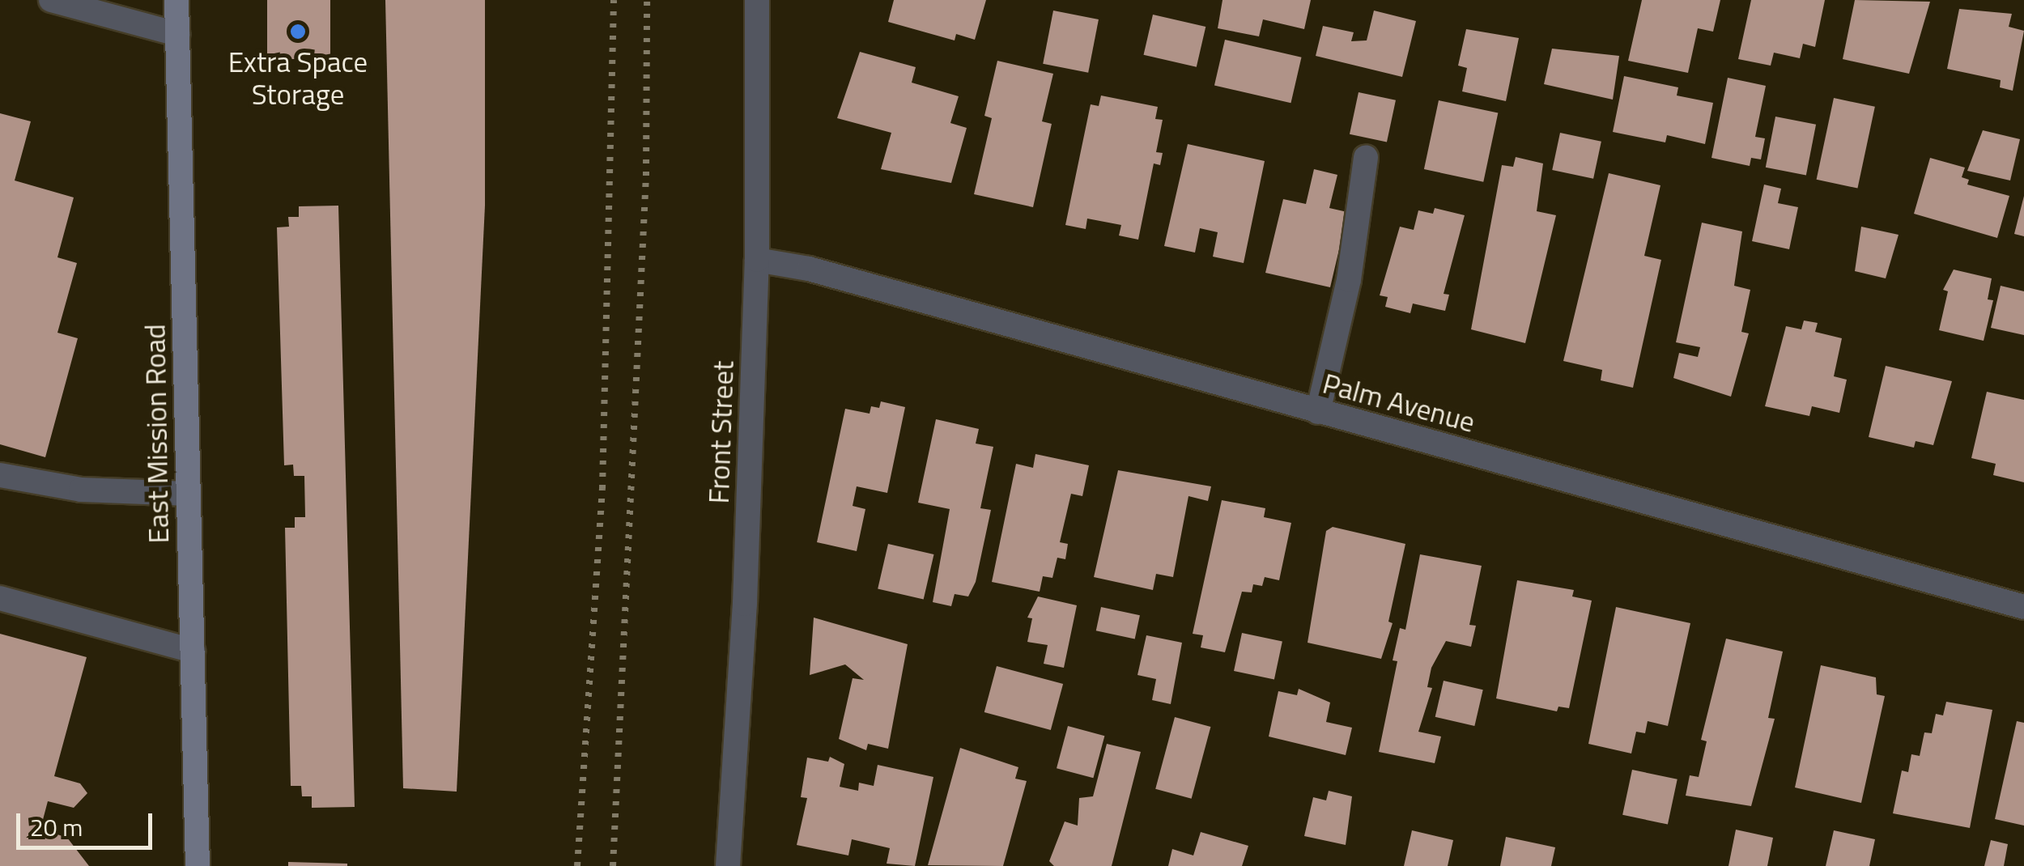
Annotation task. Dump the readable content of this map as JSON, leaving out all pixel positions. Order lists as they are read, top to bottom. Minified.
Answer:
{"streets":{"main road":["East Mission Road"],"street":["Palm Avenue","Front Street"]},"crossings":[["Palm Avenue","Front Street"]],"places":["Extra Space Storage"],"scale_bar":"20 m"}
